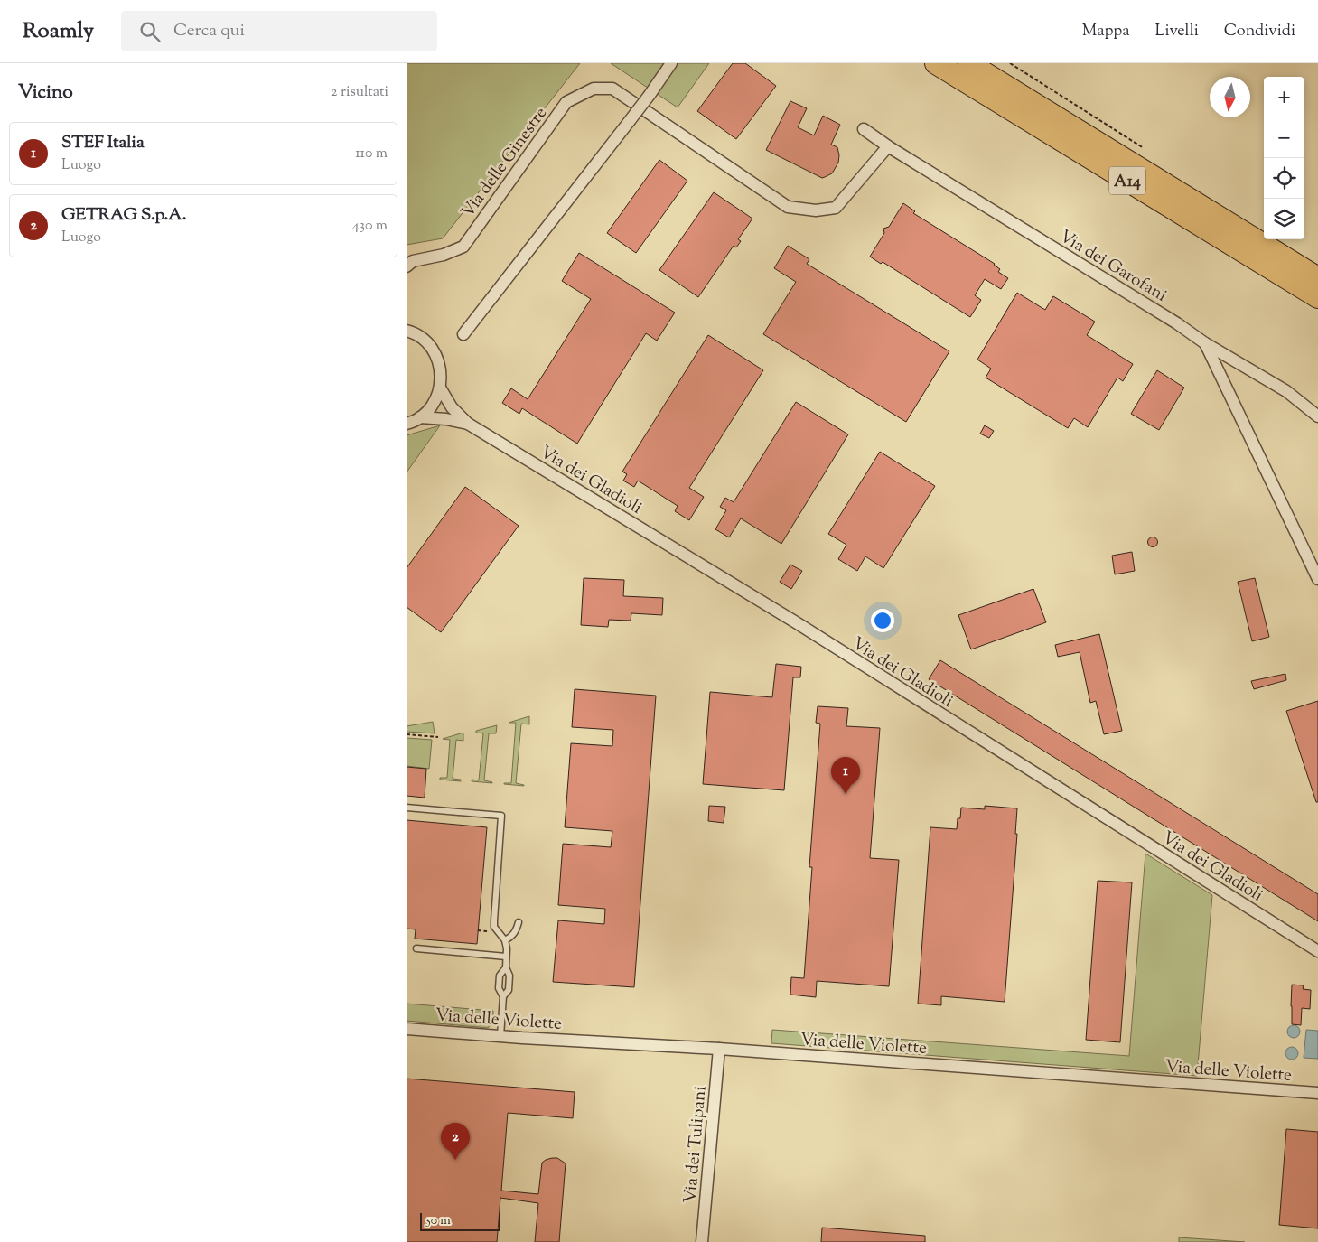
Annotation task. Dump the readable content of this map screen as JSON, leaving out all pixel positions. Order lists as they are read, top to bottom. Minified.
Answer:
{"streets":{"highway":["A14"],"street":["Via delle Ginestre","Via dei Garofani","Via dei Gladioli","Via delle Violette","Via dei Tulipani"]},"crossings":[["Via delle Ginestre","Via dei Garofani"],["Via delle Violette","Via dei Tulipani"]],"scale_bar":"50 m","north":"bottom","page":{"header":"Roamly","search":"Cerca qui","nav":["Mappa","Livelli","Condividi"],"heading":["Vicino","2 risultati"],"map_buttons":["+","−"],"list":[{"mark":"1","name":"STEF Italia","note":"Luogo","value":"110 m"},{"mark":"2","name":"GETRAG S.p.A.","note":"Luogo","value":"430 m"}],"pins":["1","2"],"scale":"50 m"}}
